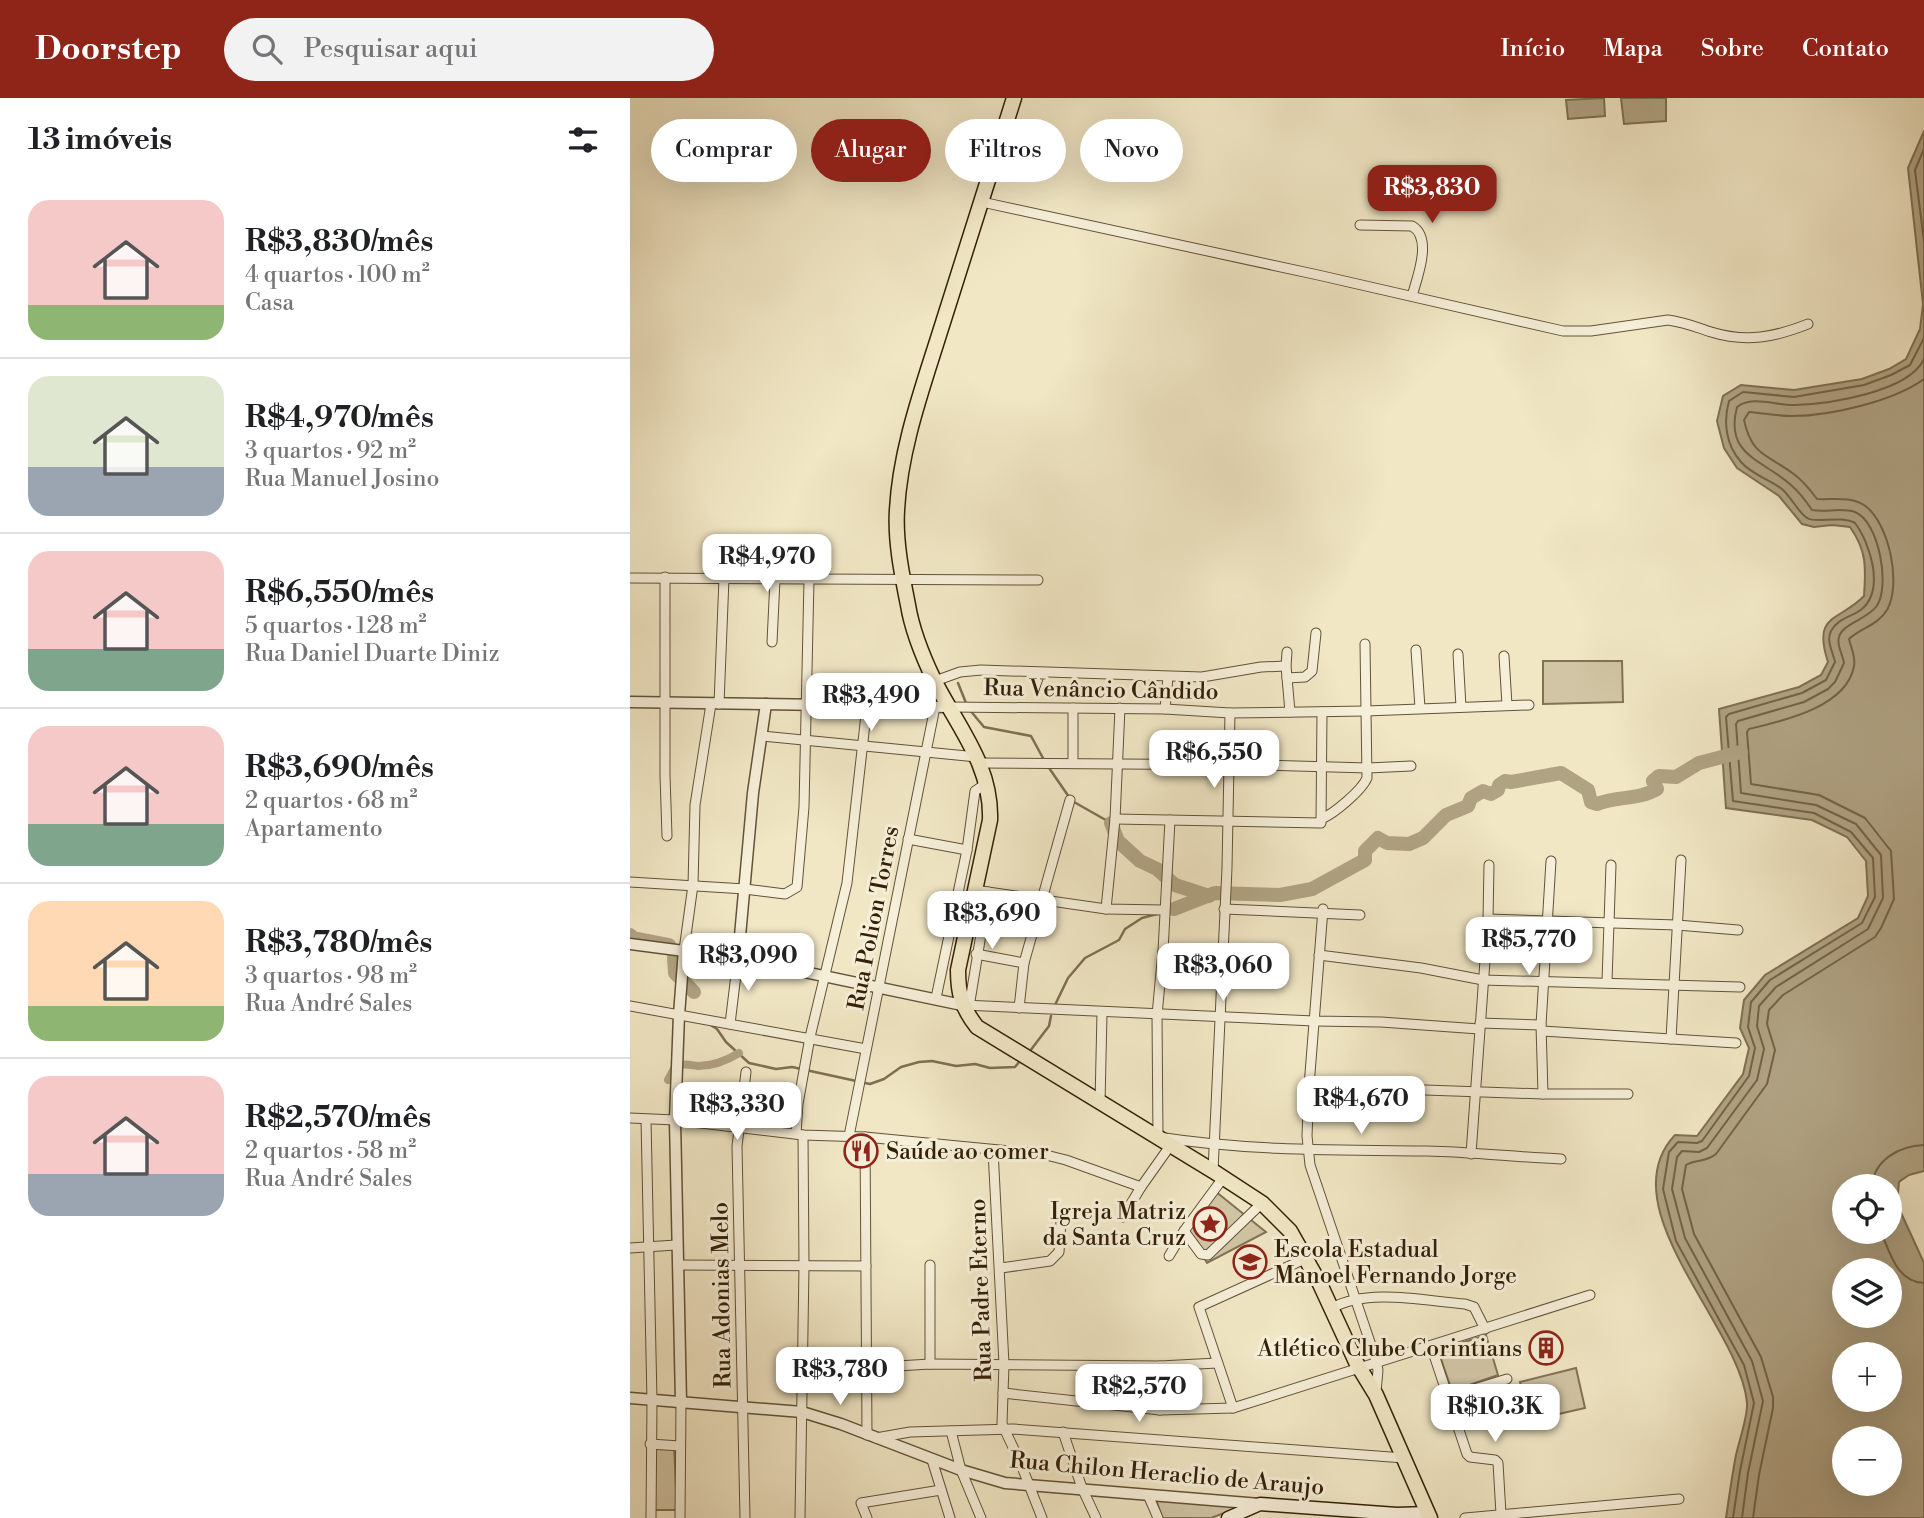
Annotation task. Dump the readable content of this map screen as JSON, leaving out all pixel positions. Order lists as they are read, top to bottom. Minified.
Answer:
{"streets":{"main road":["Rua Chilon Heraclio de Araujo"],"street":["Rua Venâncio Cândido","Rua Polion Torres","Rua Padre Eterno","Rua Adonias Melo"]},"crossings":[["Rua Venâncio Cândido","Rua Polion Torres"],["Rua Adonias Melo","Rua Chilon Heraclio de Araujo"]],"places":{"restaurant":["Saúde ao comer"],"place":["Igreja Matriz da Santa Cruz"],"school or university":["Escola Estadual Manoel Fernando Jorge"],"building":["Atlético Clube Corintians"]},"page":{"header":"Doorstep","search":"Pesquisar aqui","nav":["Início","Mapa","Sobre","Contato"],"heading":"13 imóveis","chip":["Comprar","Alugar","Filtros","Novo"],"price":["R$3,830","R$4,970","R$3,490","R$6,550","R$3,690","R$5,770","R$3,090","R$3,060","R$4,670","R$3,330","R$3,780","R$2,570","R$10.3K"],"list":[{"name":"R$3,830/mês","note":"4 quartos · 100 m² · Casa"},{"name":"R$4,970/mês","note":"3 quartos · 92 m² · Rua Manuel Josino"},{"name":"R$6,550/mês","note":"5 quartos · 128 m² · Rua Daniel Duarte Diniz"},{"name":"R$3,690/mês","note":"2 quartos · 68 m² · Apartamento"},{"name":"R$3,780/mês","note":"3 quartos · 98 m² · Rua André Sales"},{"name":"R$2,570/mês","note":"2 quartos · 58 m² · Rua André Sales"}],"map_buttons":["+","−"]}}
